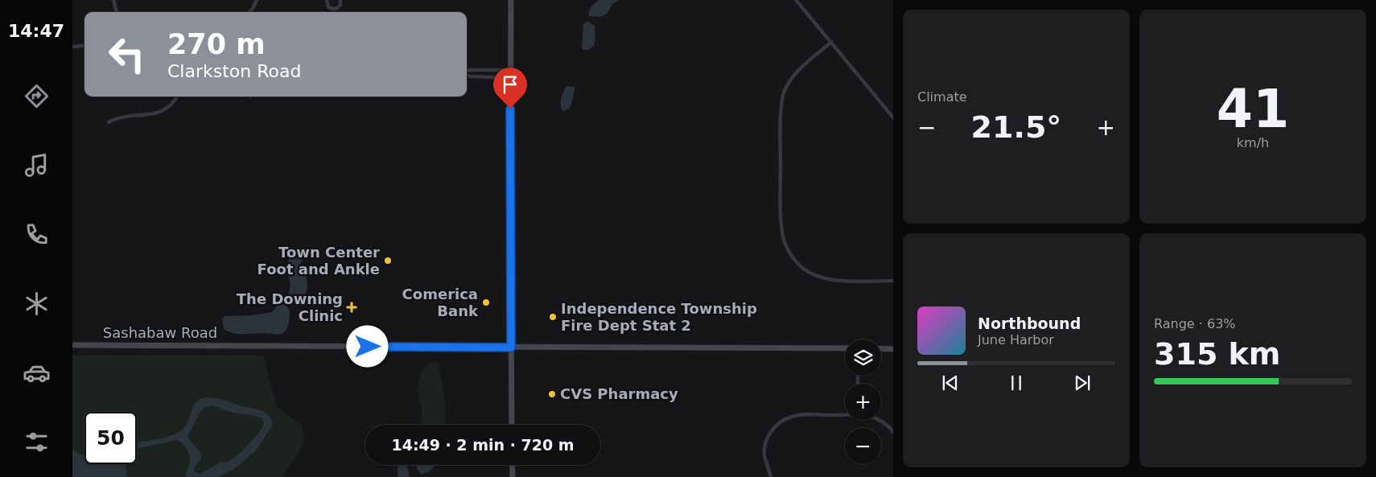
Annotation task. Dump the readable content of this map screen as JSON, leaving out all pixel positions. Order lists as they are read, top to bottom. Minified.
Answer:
{"streets":{"main road":["Sashabaw Road"]},"places":{"other":["Town Center Foot and Ankle","Comerica Bank","Independence Township Fire Dept Stat 2","CVS Pharmacy"],"health":["The Downing Clinic"]},"page":{"tabs":"14:47","tile":["Climate",["41","km/h"],["Range · 63%","315 km"]],"turn":["270 m","Clarkston Road"],"heat":["−","21.5°","+"],"song":["Northbound","June Harbor"],"map_buttons":["+","−"],"limit":"50","trip":"14:49 · 2 min · 720 m"}}
